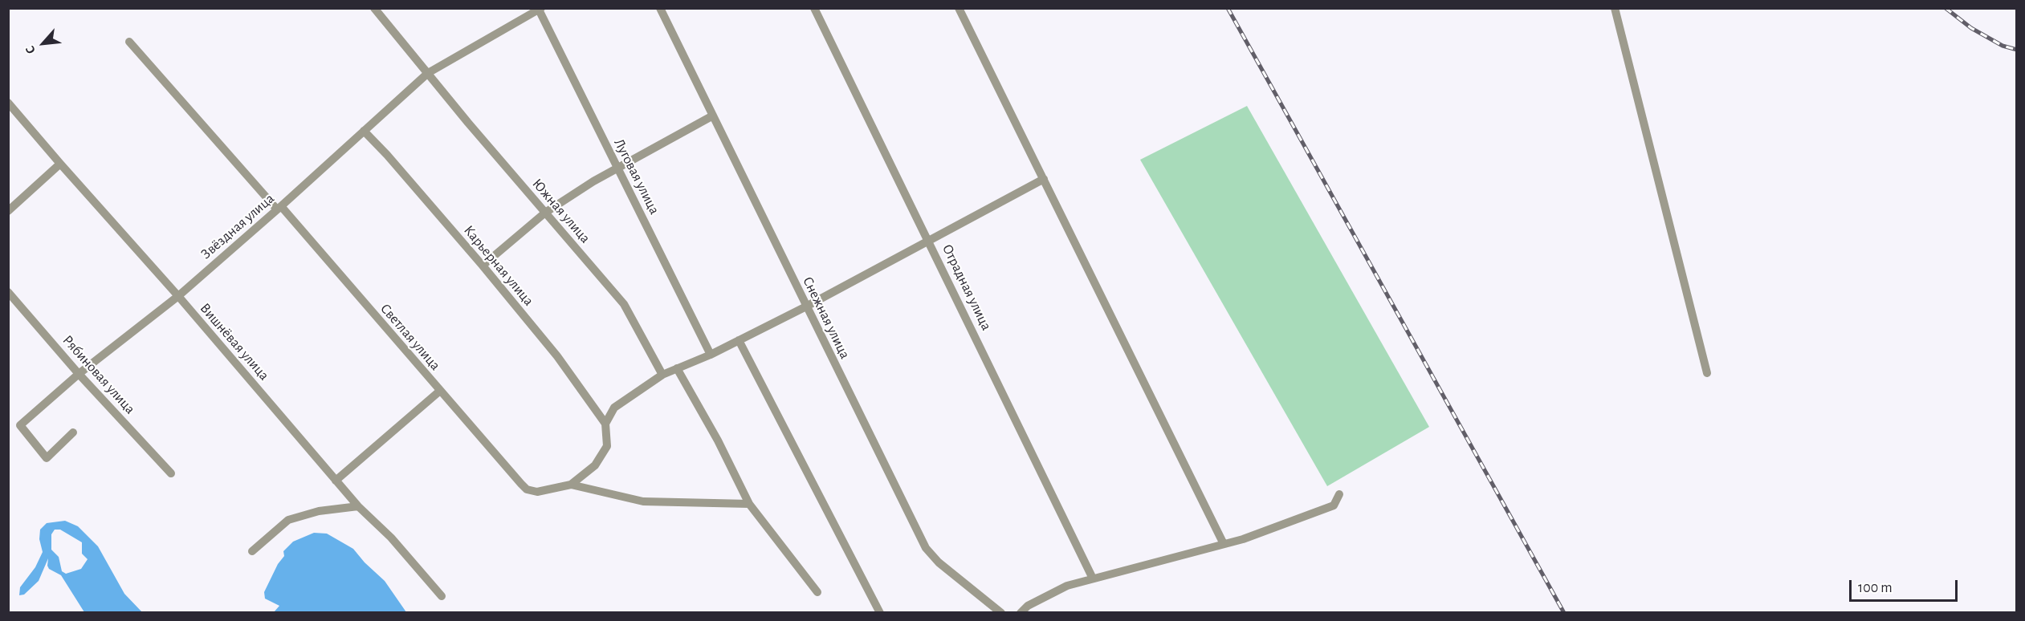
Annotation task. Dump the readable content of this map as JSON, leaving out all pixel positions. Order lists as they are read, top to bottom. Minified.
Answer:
{"streets":{"street":["Луговая улица","Южная улица","Звёздная улица","Карьерная улица","Отрадная улица","Снежная улица","Светлая улица","Вишнёвая улица","Рябиновая улица"]},"crossings":[["Луговая улица","Звёздная улица"],["Южная улица","Звёздная улица"],["Звёздная улица","Карьерная улица"],["Звёздная улица","Светлая улица"],["Звёздная улица","Вишнёвая улица"],["Звёздная улица","Рябиновая улица"]],"scale_bar":"100 m","north":"bottom left"}
